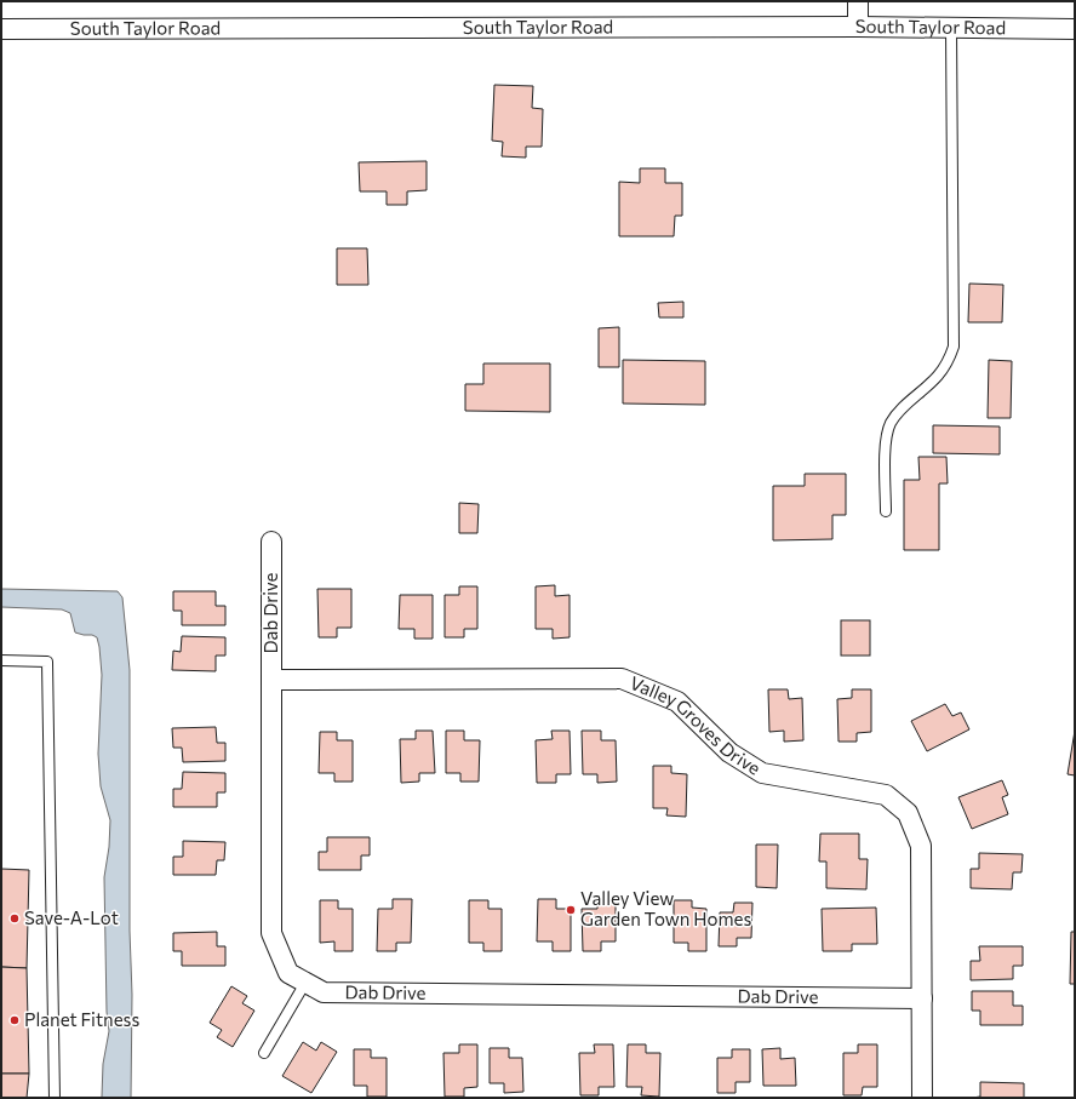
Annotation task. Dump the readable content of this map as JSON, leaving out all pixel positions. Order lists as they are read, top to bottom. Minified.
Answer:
{"streets":{"street":["South Taylor Road","Dab Drive","Valley Groves Drive"]},"crossings":[["Dab Drive","Valley Groves Drive"]],"places":["Valley View Garden Town Homes","Save-A-Lot","Planet Fitness"]}
